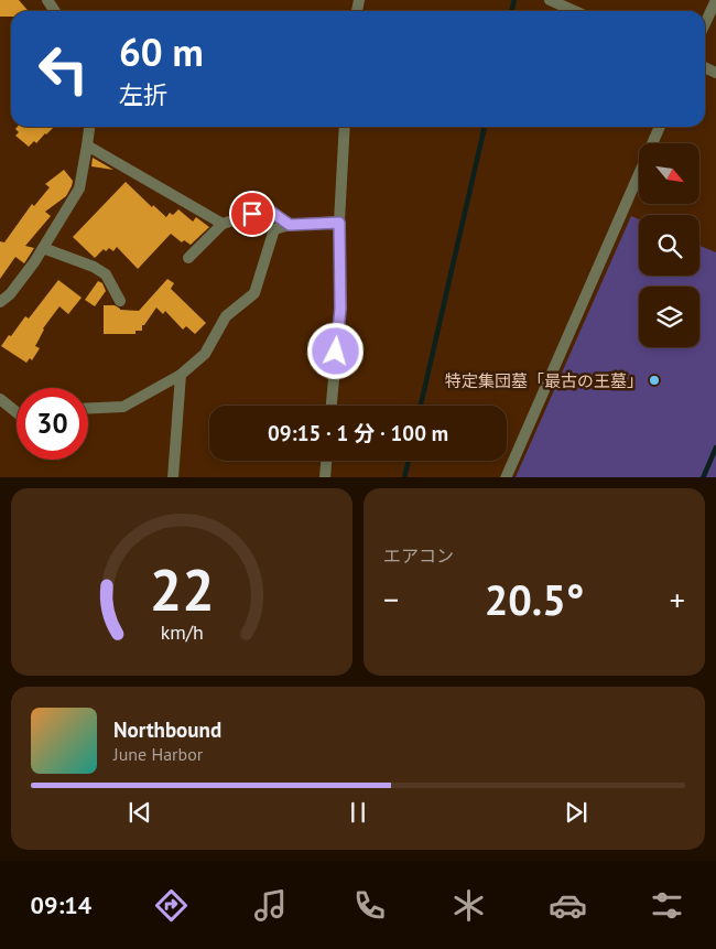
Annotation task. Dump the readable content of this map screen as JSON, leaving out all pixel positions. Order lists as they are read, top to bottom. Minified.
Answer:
{"places":["特定集団墓「最古の王墓」"],"north":"bottom right","page":{"turn":["60 m","左折"],"limit":"30","trip":"09:15 · 1 分 · 100 m","tile":"エアコン","heat":["−","20.5°","+"],"song":["Northbound","June Harbor"],"tabs":"09:14","gauge":["22","km/h"]}}
